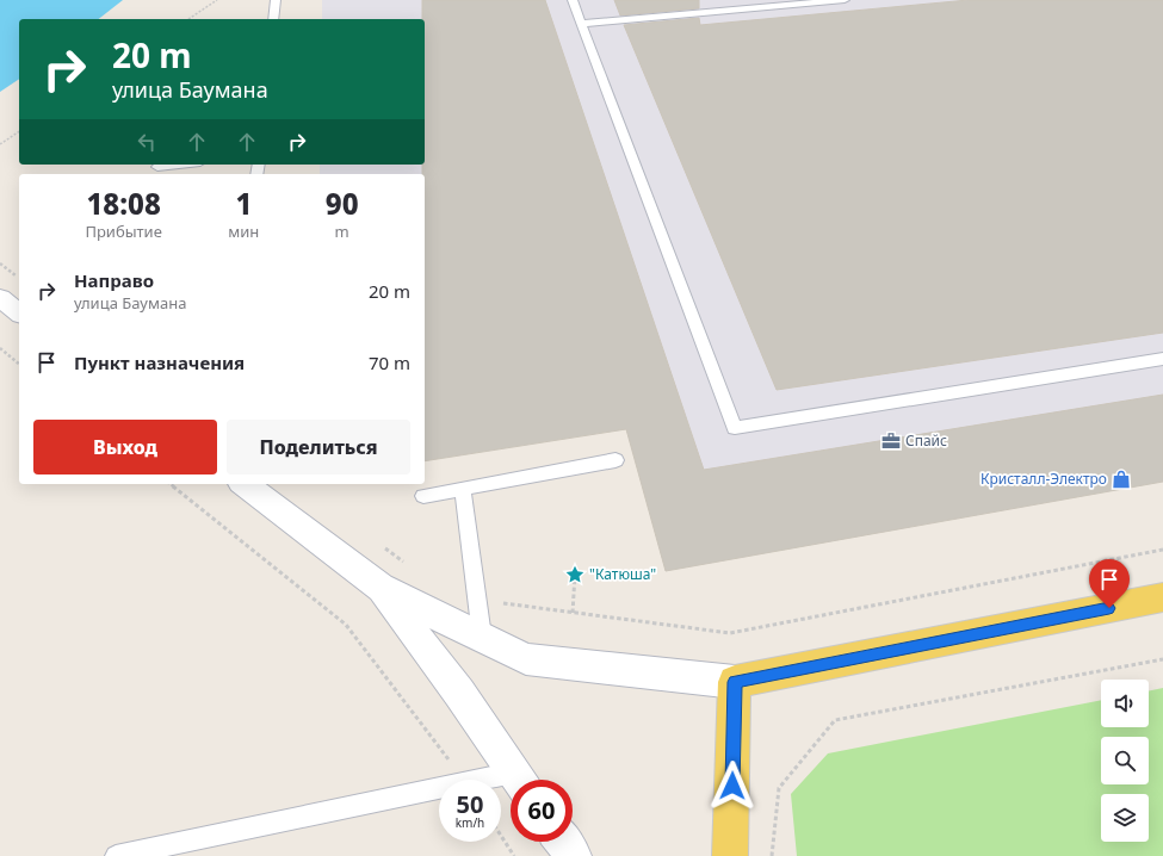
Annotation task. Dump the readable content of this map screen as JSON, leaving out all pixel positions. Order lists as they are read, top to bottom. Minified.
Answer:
{"places":{"office":["Спайс"],"shop":["Кристалл-Электро"],"place":["\"Катюша\""]},"page":{"turn":["20 m","улица Баумана"],"eta":["18:08","Прибытие","1","мин","90","m"],"list":[{"name":"Направо","note":"улица Баумана","value":"20 m"},{"name":"Пункт назначения","value":"70 m"}],"buttons":["Выход","Поделиться"],"speed":"50 km/h","limit":"60"}}
